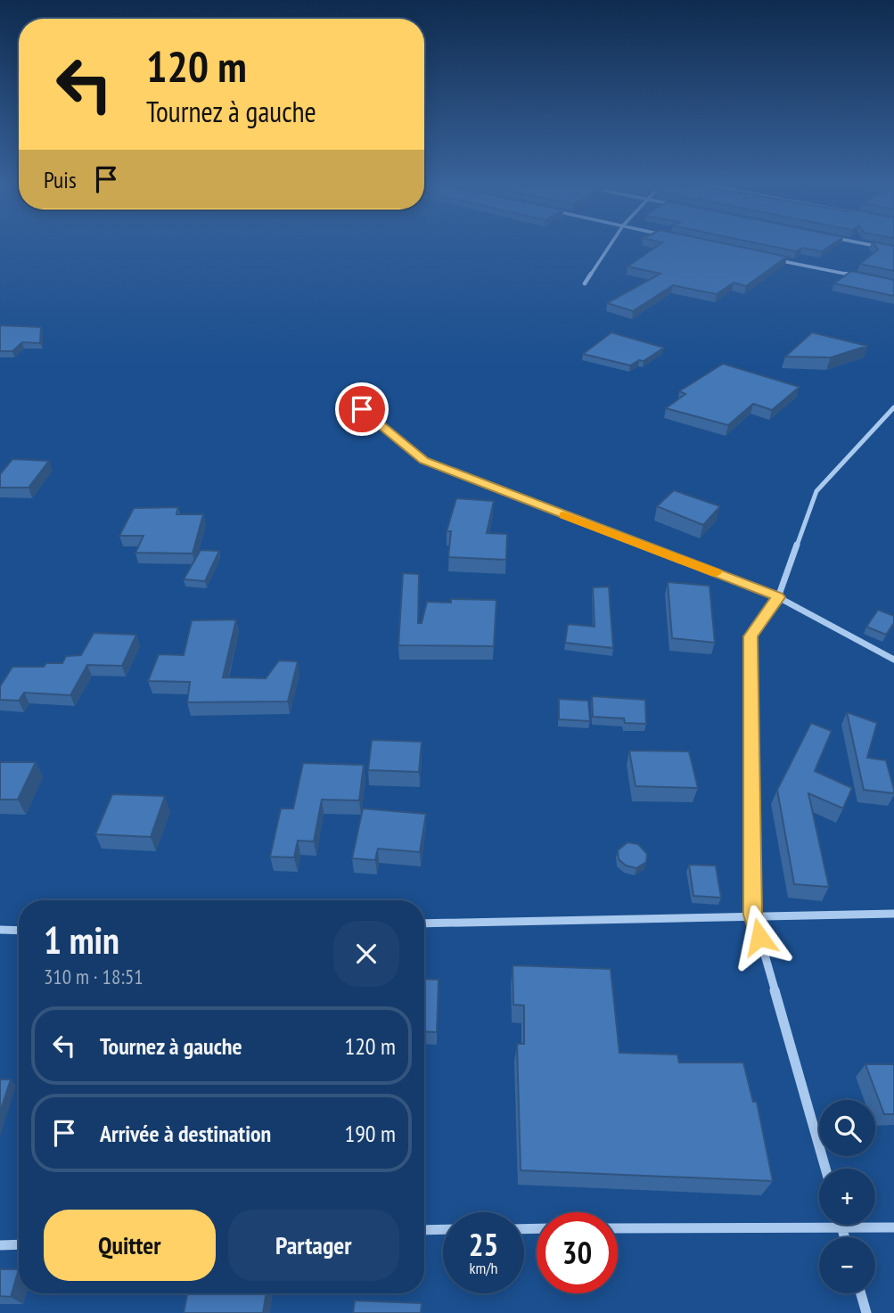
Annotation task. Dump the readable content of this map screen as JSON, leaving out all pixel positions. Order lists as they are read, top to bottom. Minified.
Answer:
{"page":{"turn":["120 m","Tournez à gauche"],"then":"Puis","heading":["1 min","310 m · 18:51"],"list":[{"name":"Tournez à gauche","value":"120 m"},{"name":"Arrivée à destination","value":"190 m"}],"map_buttons":["+","−"],"buttons":["Quitter","Partager"],"speed":"25 km/h","limit":"30"}}
